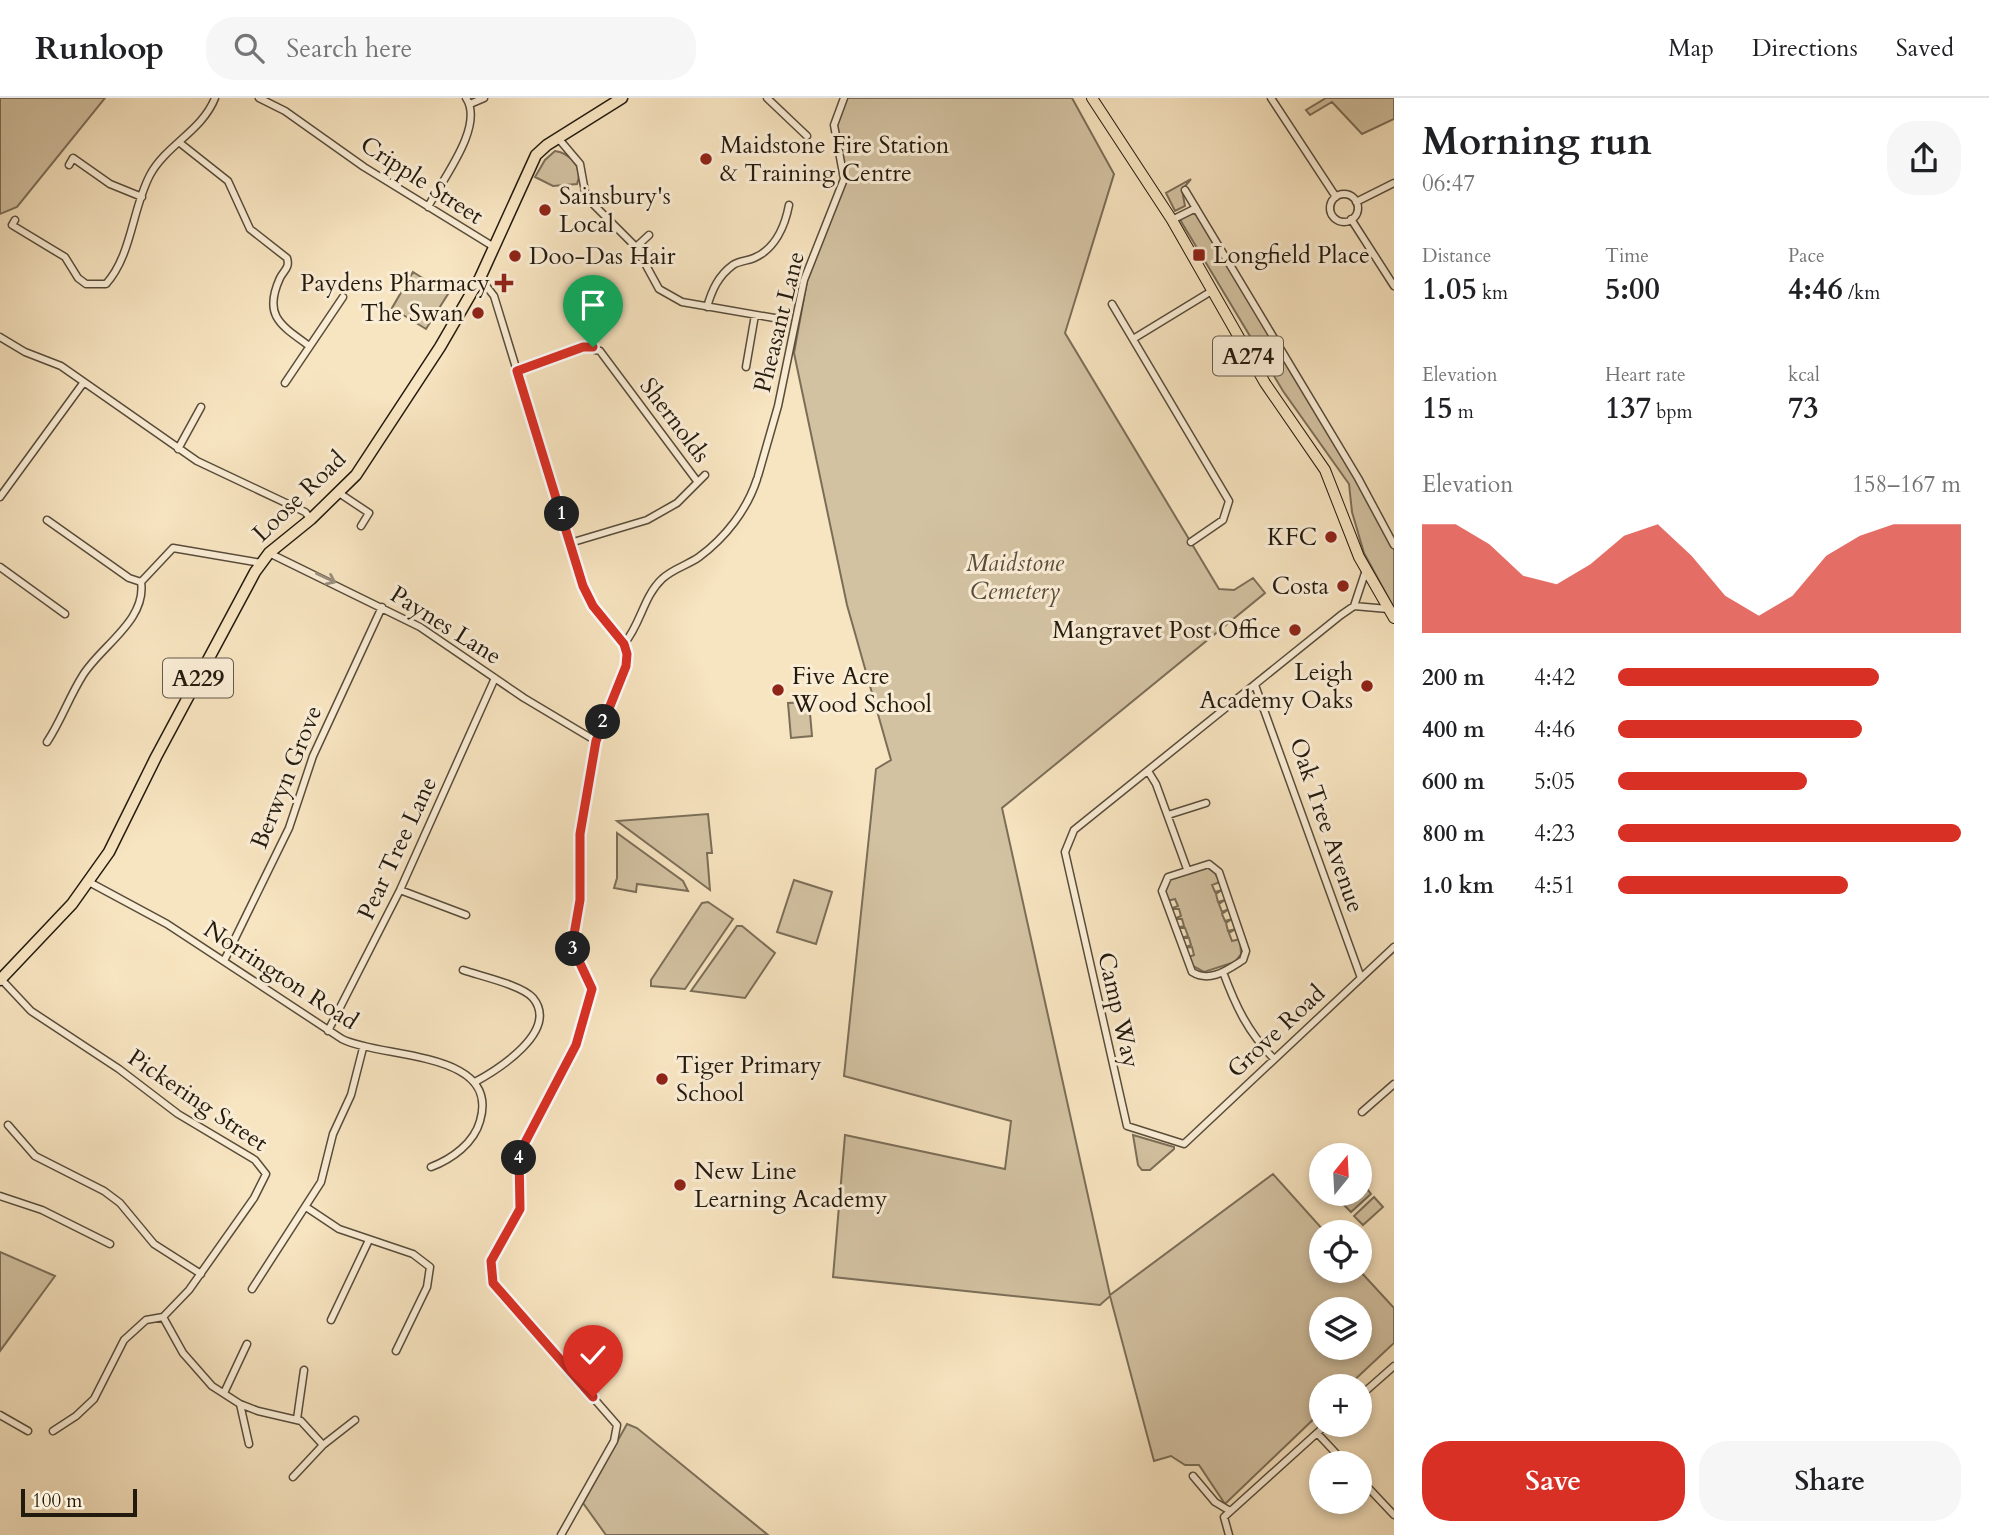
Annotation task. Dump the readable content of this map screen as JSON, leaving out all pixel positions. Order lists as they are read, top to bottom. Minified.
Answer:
{"streets":{"highway":["Loose Road","A229"],"main road":["A274"],"street":["Cripple Street","Pheasant Lane","Shernolds","Paynes Lane","Berwyn Grove","Oak Tree Avenue","Pear Tree Lane","Norrington Road","Camp Way","Grove Road","Pickering Street"]},"crossings":[["Cripple Street","Loose Road"],["Loose Road","Paynes Lane"],["Loose Road","Norrington Road"],["Loose Road","Pickering Street"],["Paynes Lane","Berwyn Grove"],["Paynes Lane","Pear Tree Lane"],["Berwyn Grove","Norrington Road"],["Oak Tree Avenue","Grove Road"],["Pear Tree Lane","Norrington Road"],["Camp Way","Grove Road"]],"parks":["Maidstone Cemetery"],"places":{"other":["Maidstone Fire Station & Training Centre","Sainsbury's Local","Doo-Das Hair","The Swan","KFC","Costa","Mangravet Post Office","Leigh Academy Oaks","Five Acre Wood School","Tiger Primary School","New Line Learning Academy"],"transit":["Longfield Place"],"health":["Paydens Pharmacy"]},"scale_bar":"100 m","north":"top","page":{"header":"Runloop","search":"Search here","nav":["Map","Directions","Saved"],"heading":["Morning run","06:47"],"stats":[["Distance","1.05 km"],["Time","5:00"],["Pace","4:46 /km"],["Elevation","15 m"],["Heart rate","137 bpm"],["kcal","73"]],"chart":["Elevation","158–167 m"],"pins":["1","2","3","4"],"list":[{"name":"200 m","note":"4:42"},{"name":"400 m","note":"4:46"},{"name":"600 m","note":"5:05"},{"name":"800 m","note":"4:23"},{"name":"1.0 km","note":"4:51"}],"map_buttons":["+","−"],"buttons":["Save","Share"],"scale":"100 m"}}
